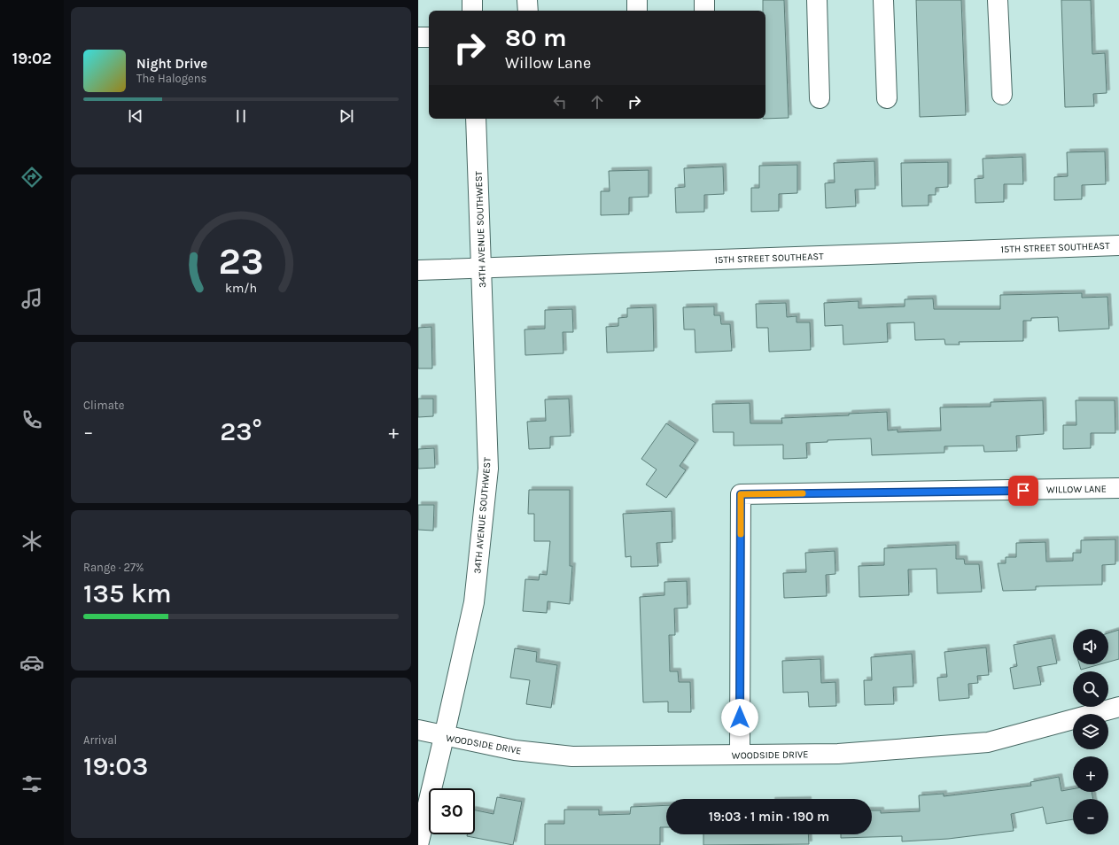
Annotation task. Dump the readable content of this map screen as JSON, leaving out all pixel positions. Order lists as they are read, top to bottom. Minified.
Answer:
{"streets":{"street":["34TH AVENUE SOUTHWEST","15TH STREET SOUTHEAST","WILLOW LANE","WOODSIDE DRIVE"]},"crossings":[["34TH AVENUE SOUTHWEST","15TH STREET SOUTHEAST"],["34TH AVENUE SOUTHWEST","WOODSIDE DRIVE"],["WILLOW LANE","WOODSIDE DRIVE"]],"page":{"tabs":"19:02","turn":["80 m","Willow Lane"],"song":["Night Drive","The Halogens"],"tile":["Climate",["Range · 27%","135 km"],["Arrival","19:03"]],"heat":["−","23°","+"],"map_buttons":["+","−"],"limit":"30","trip":"19:03 · 1 min · 190 m","gauge":["23","km/h"]}}
